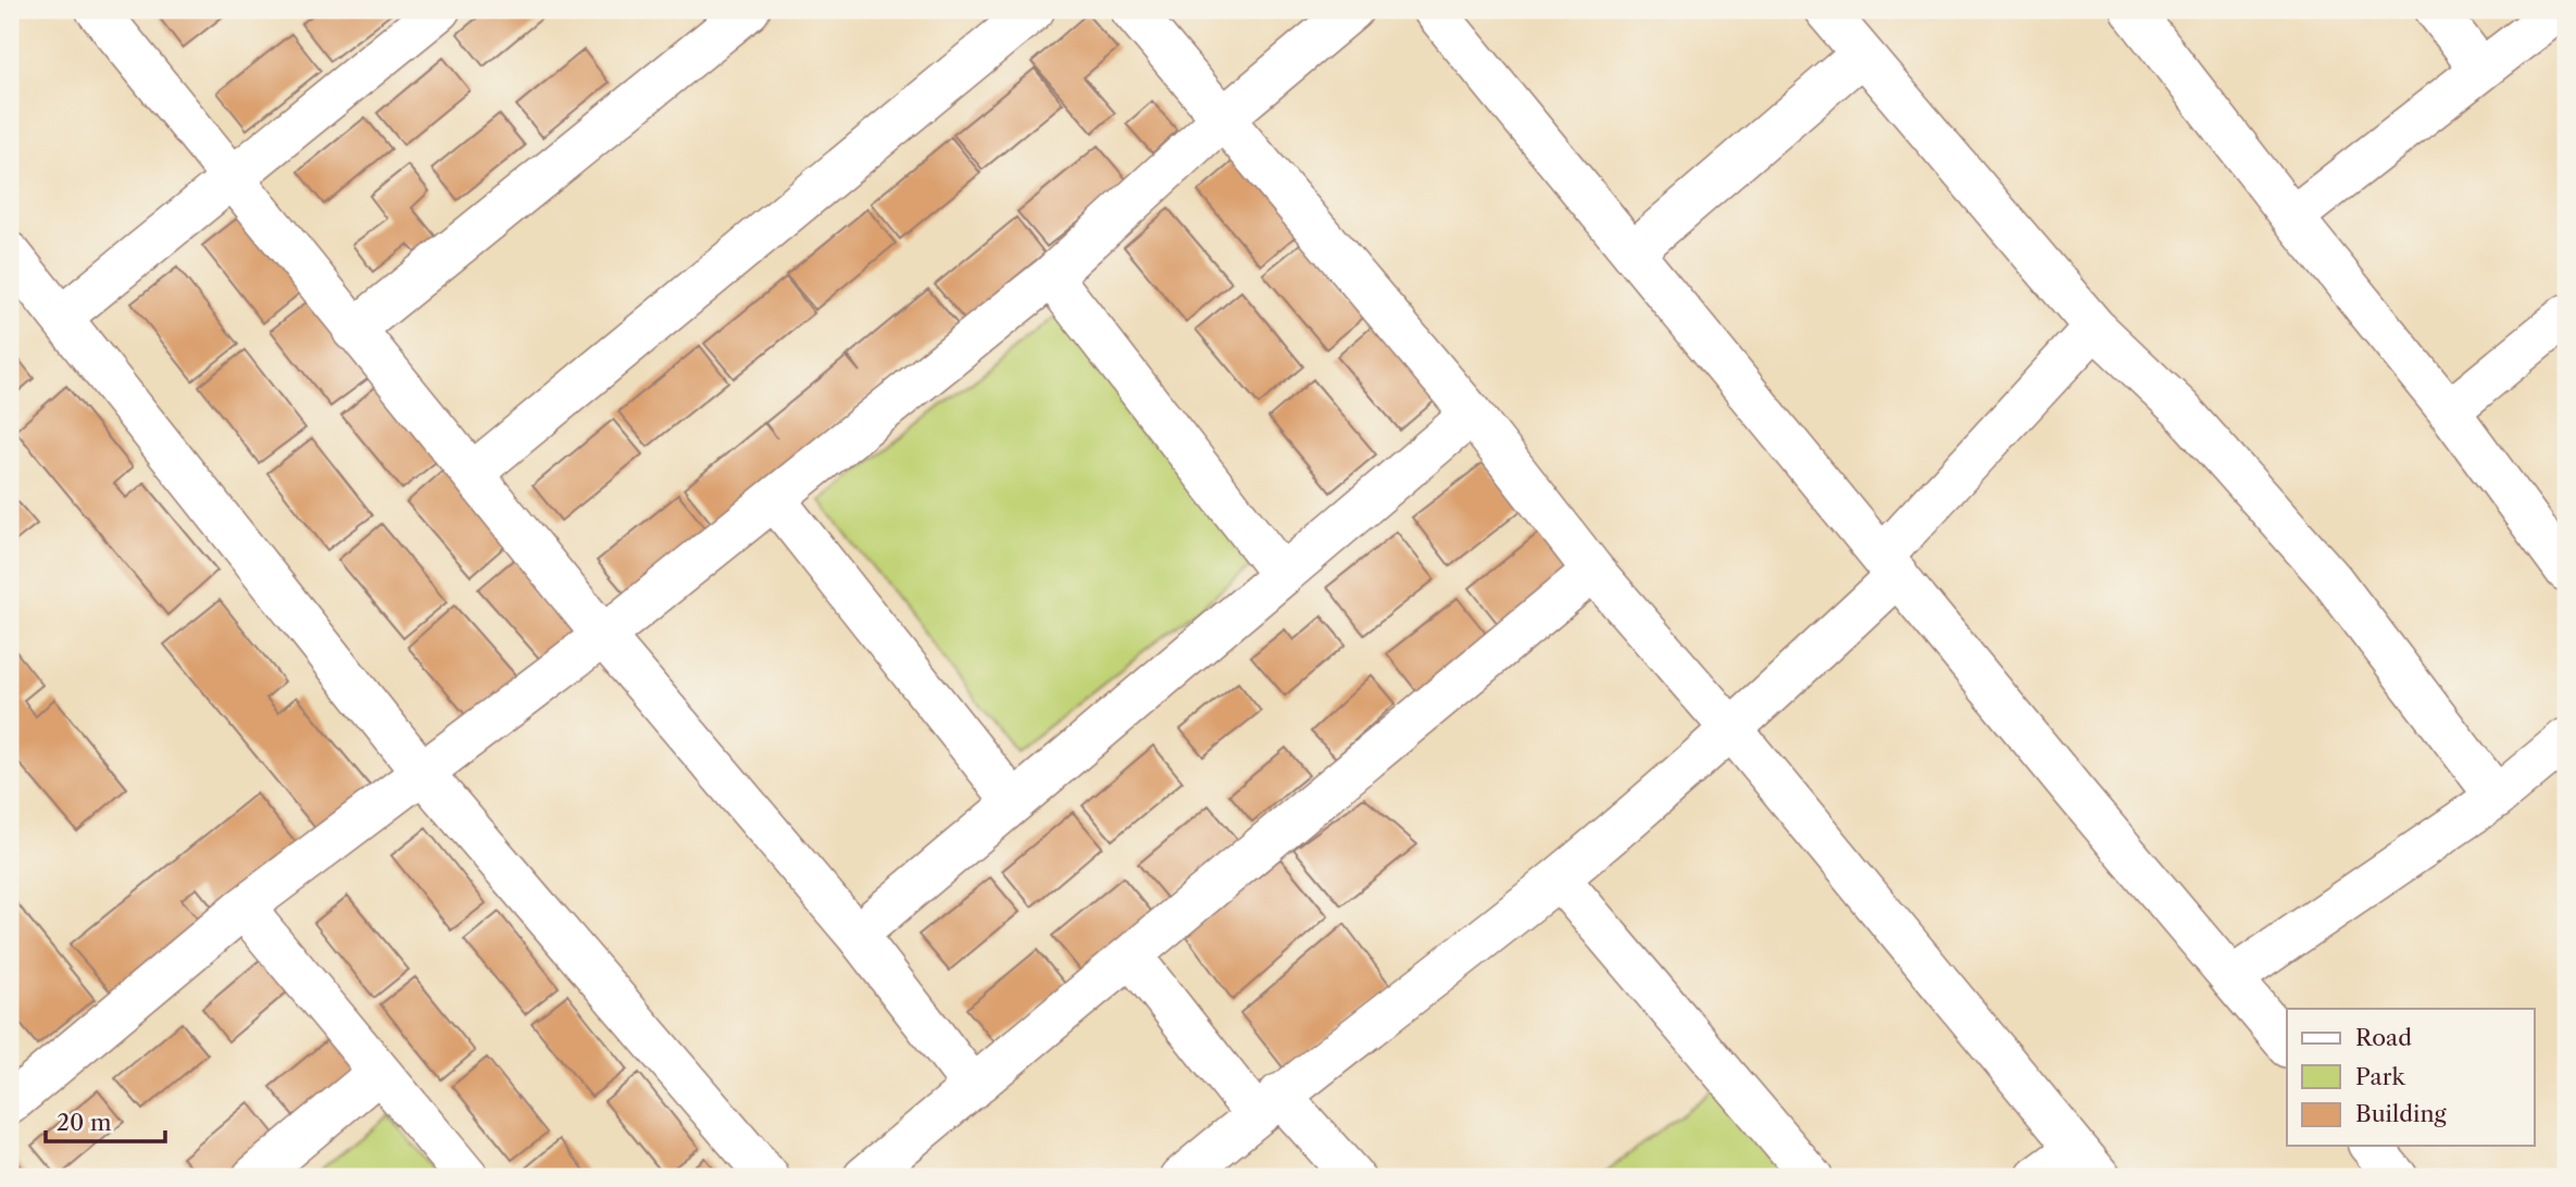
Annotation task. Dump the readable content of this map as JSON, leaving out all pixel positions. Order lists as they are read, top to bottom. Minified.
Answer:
{"legend":["Road","Park","Building"],"scale_bar":"20 m"}
